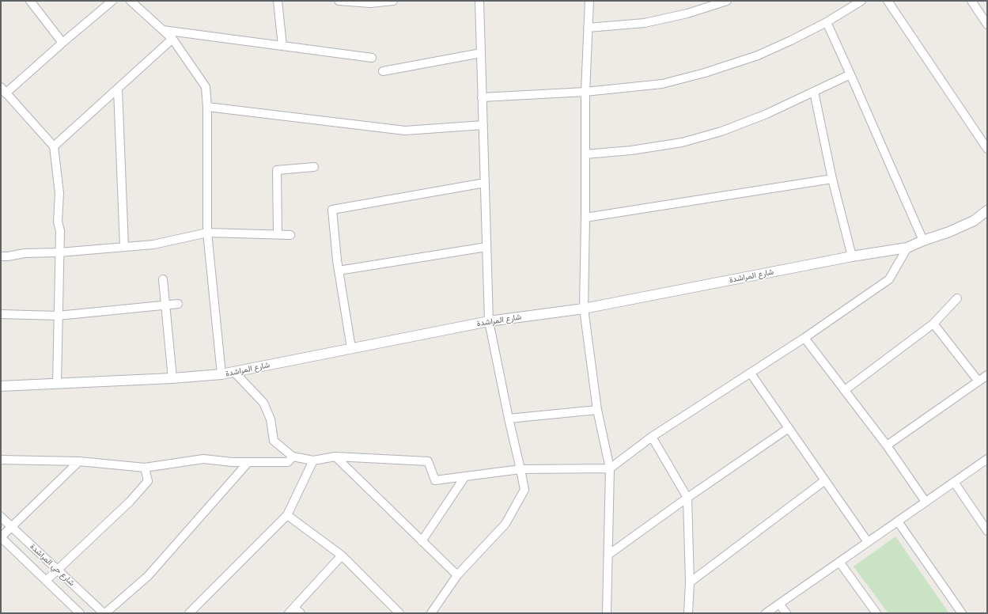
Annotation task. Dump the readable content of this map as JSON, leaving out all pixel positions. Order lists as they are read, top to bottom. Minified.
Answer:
{"streets":{"street":["شارع المراشدة","شارع حي المراشدة"]}}
